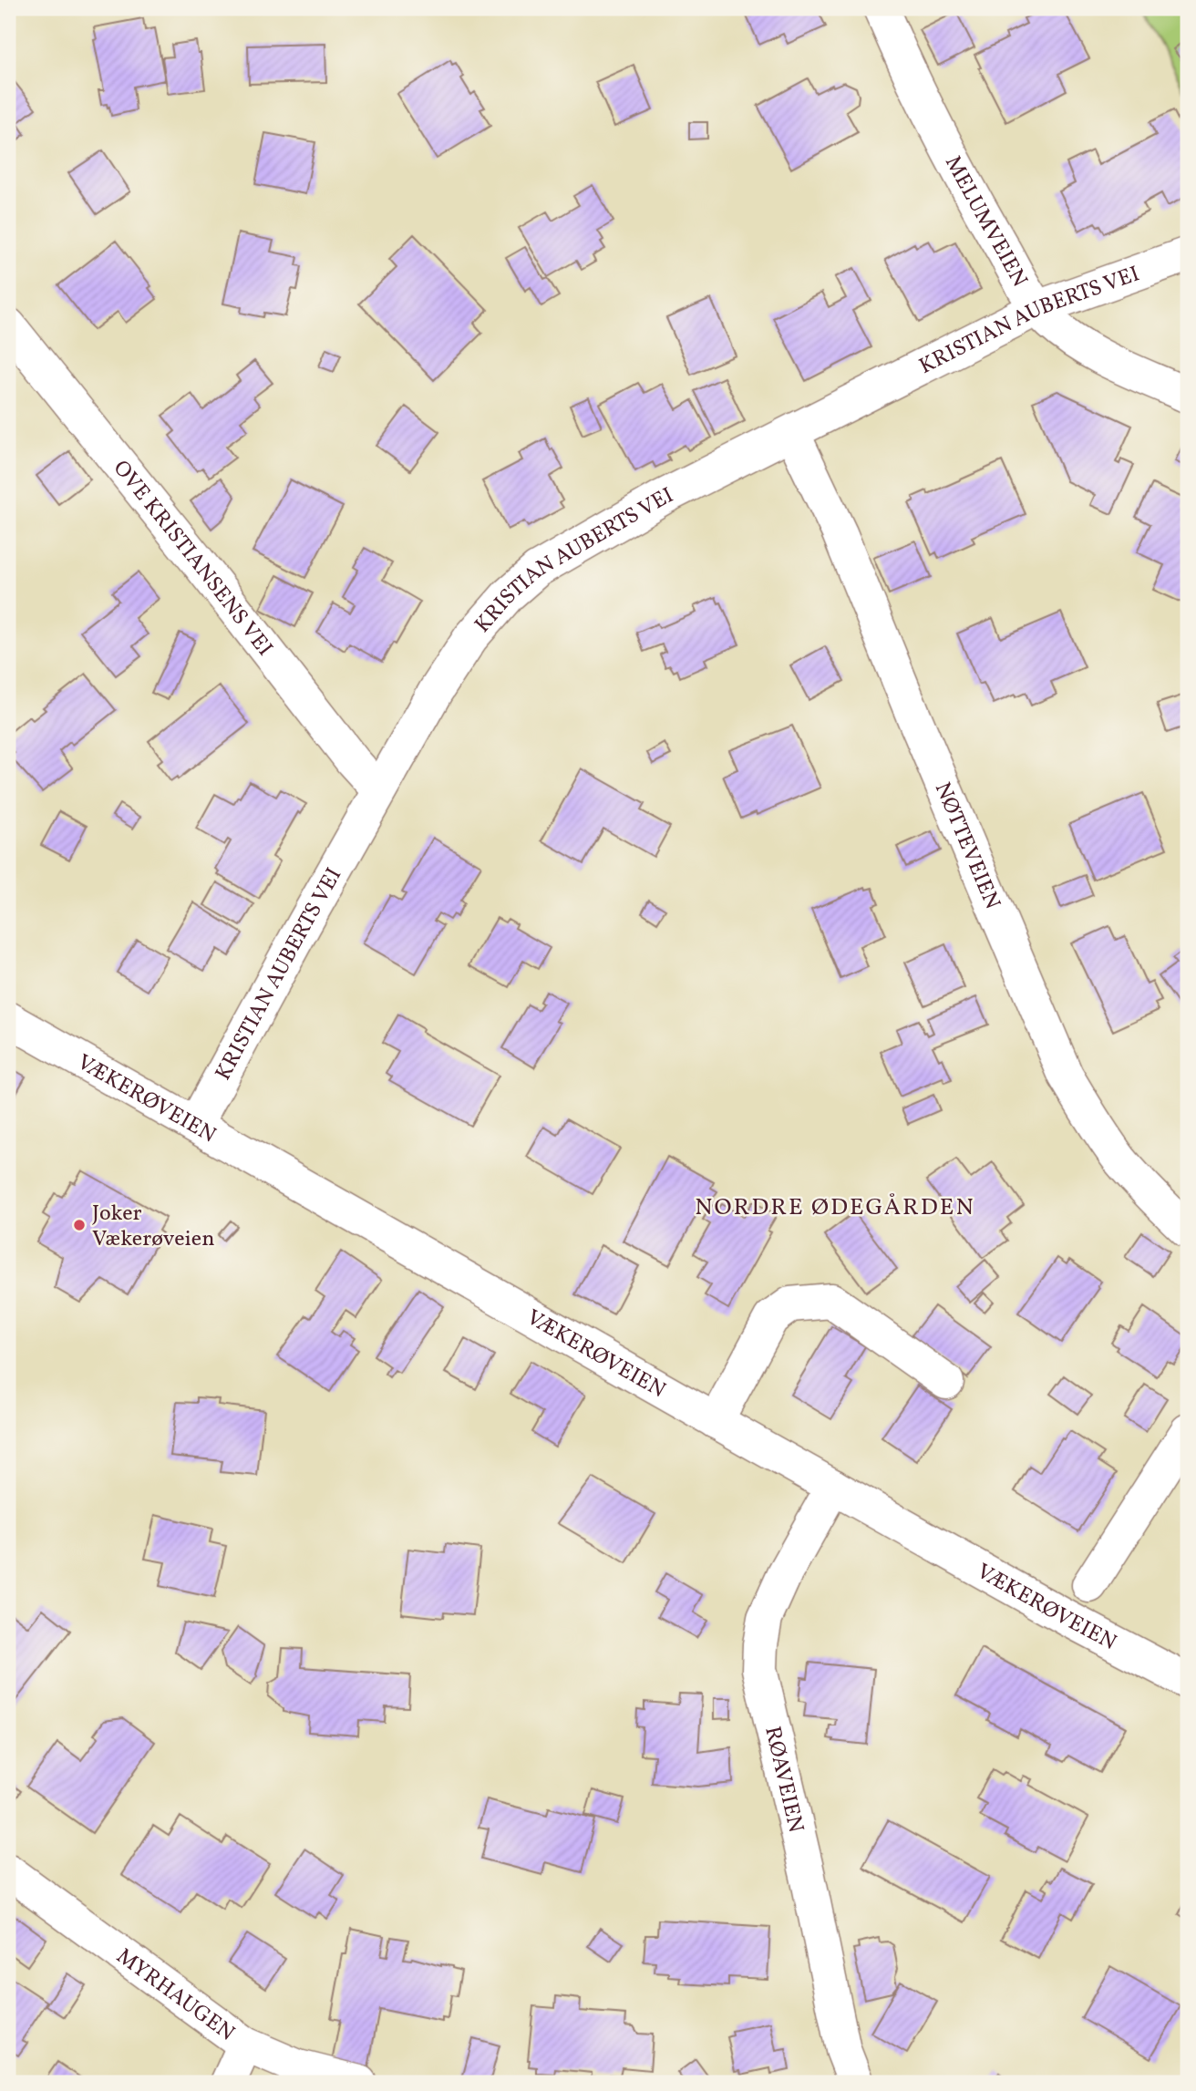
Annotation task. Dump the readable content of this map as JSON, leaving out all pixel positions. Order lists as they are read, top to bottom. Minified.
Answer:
{"streets":{"street":["MELUMVEIEN","KRISTIAN AUBERTS VEI","OVE KRISTIANSENS VEI","NØTTEVEIEN","VÆKERØVEIEN","RØAVEIEN","MYRHAUGEN"]},"crossings":[["MELUMVEIEN","KRISTIAN AUBERTS VEI"],["KRISTIAN AUBERTS VEI","OVE KRISTIANSENS VEI"],["KRISTIAN AUBERTS VEI","NØTTEVEIEN"],["KRISTIAN AUBERTS VEI","VÆKERØVEIEN"],["VÆKERØVEIEN","RØAVEIEN"]],"districts":["NORDRE ØDEGÅRDEN"],"places":["Joker Vækerøveien"]}
